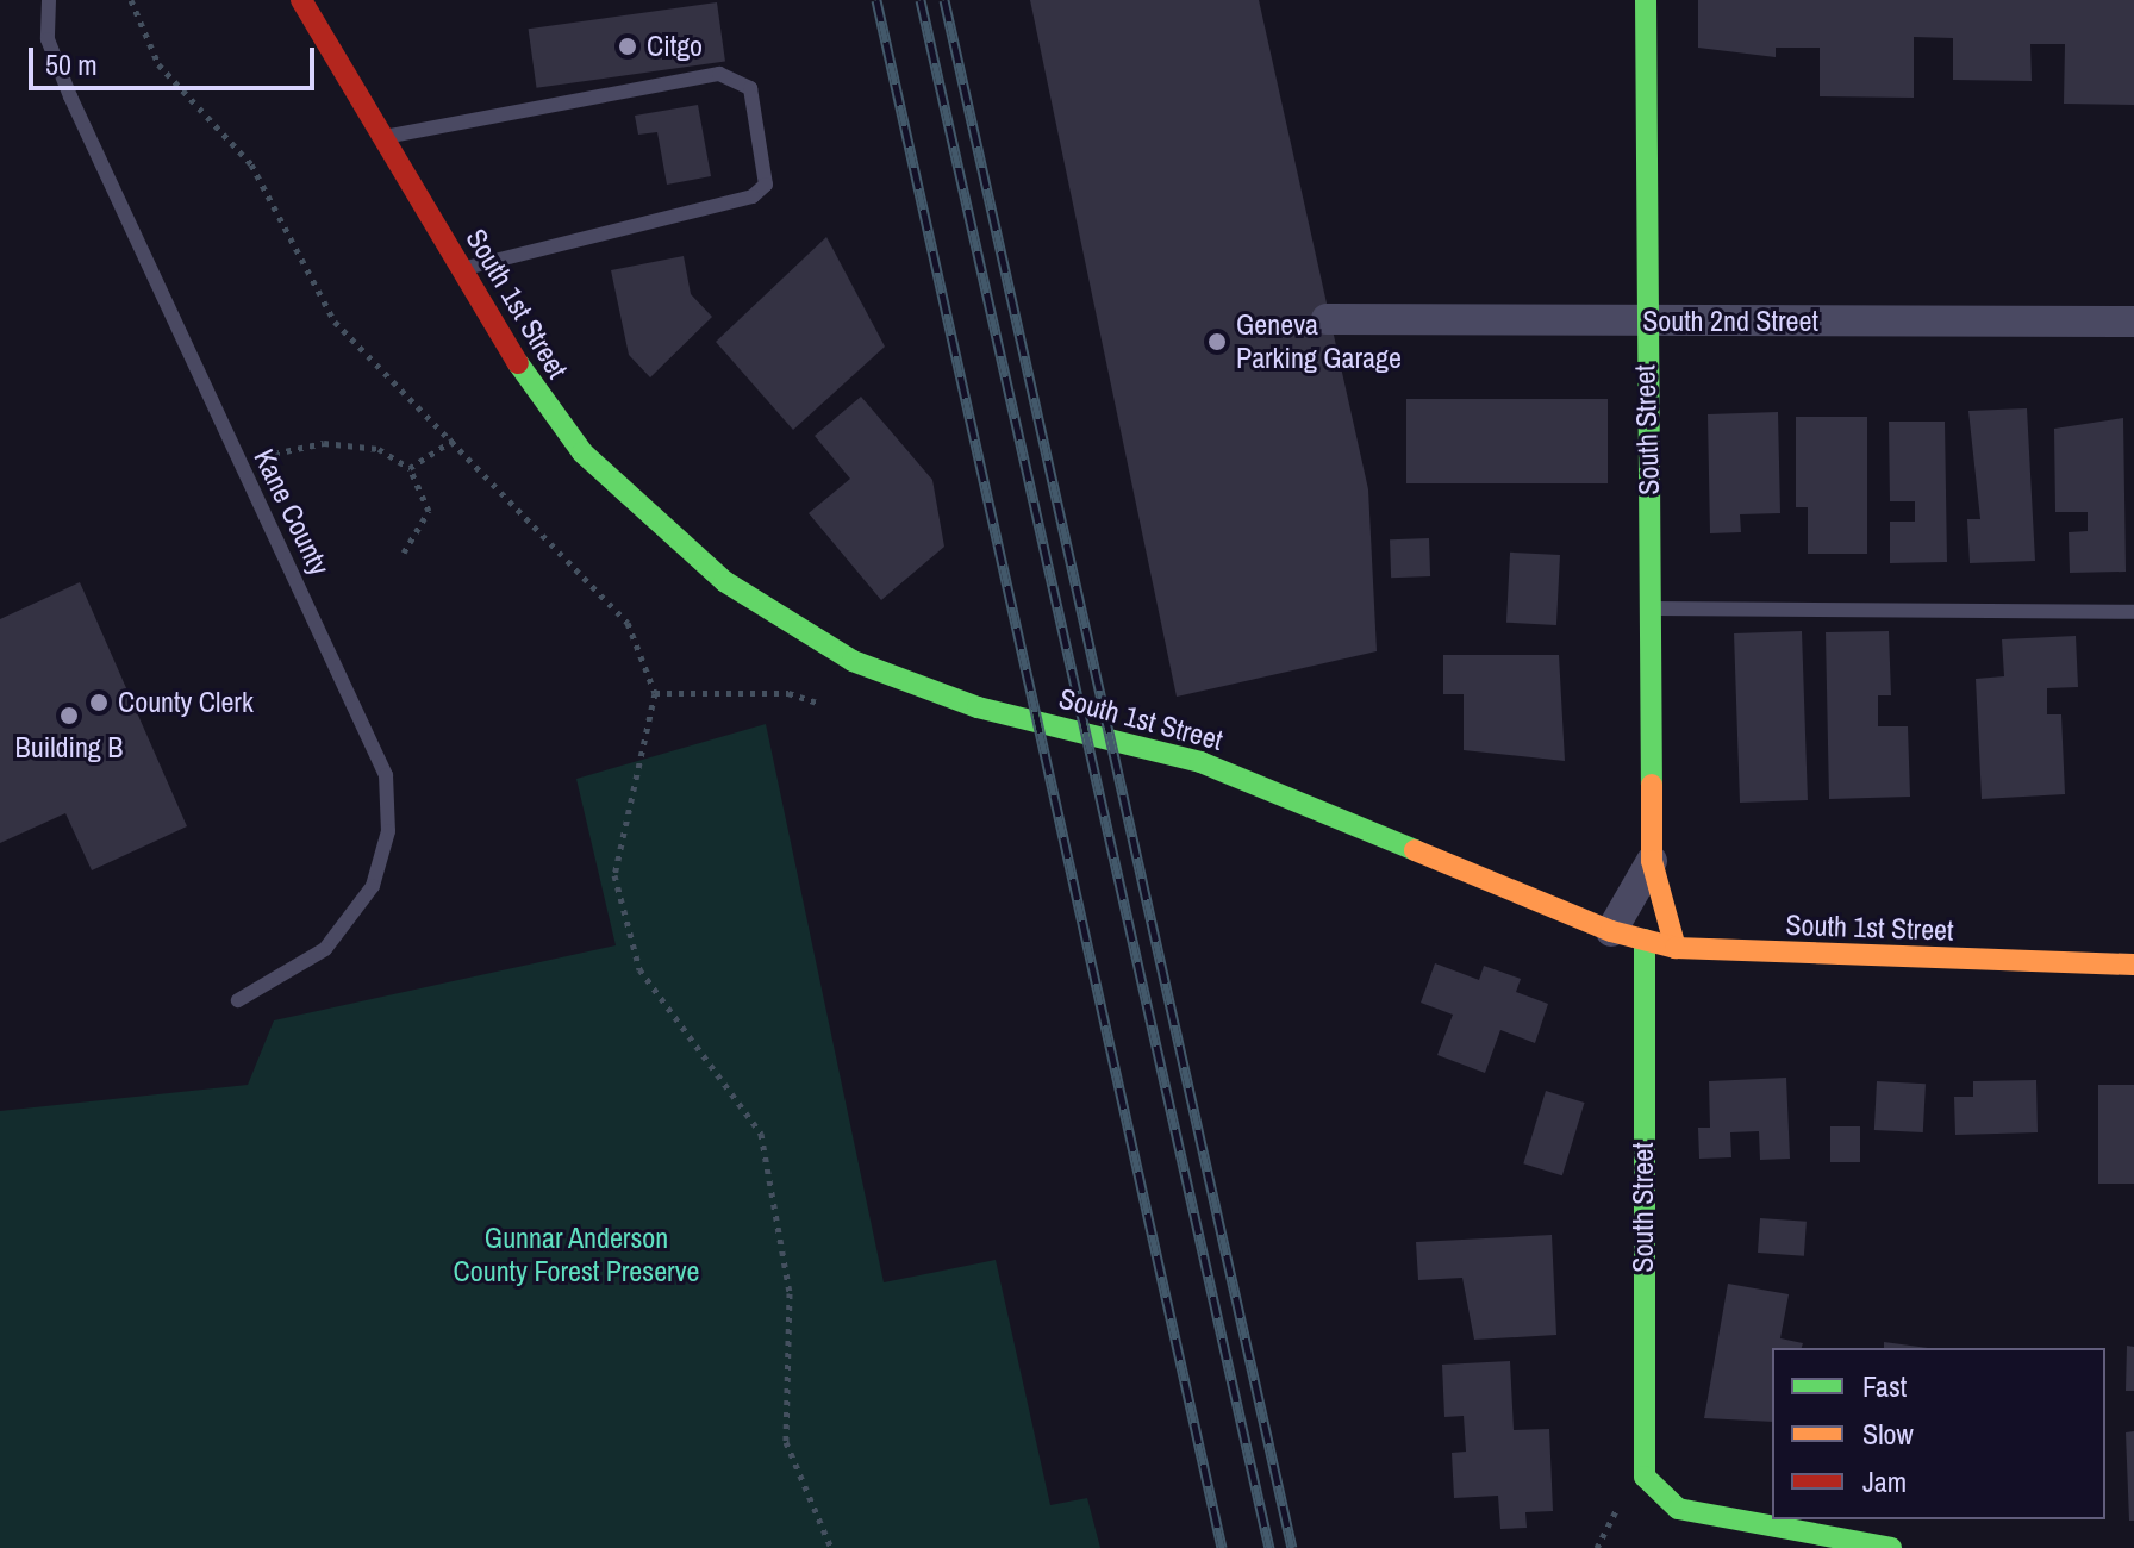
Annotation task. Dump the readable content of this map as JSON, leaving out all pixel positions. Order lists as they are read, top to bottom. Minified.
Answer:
{"streets":{"main road":["South 1st Street","South Street"],"street":["South 2nd Street"],"lane":["Kane County"]},"crossings":[["South 1st Street","South Street"],["South 2nd Street","South Street"]],"parks":["Gunnar Anderson County Forest Preserve"],"places":["Citgo","Geneva Parking Garage","County Clerk","Building B"],"legend":["Fast","Slow","Jam"],"scale_bar":"50 m"}
